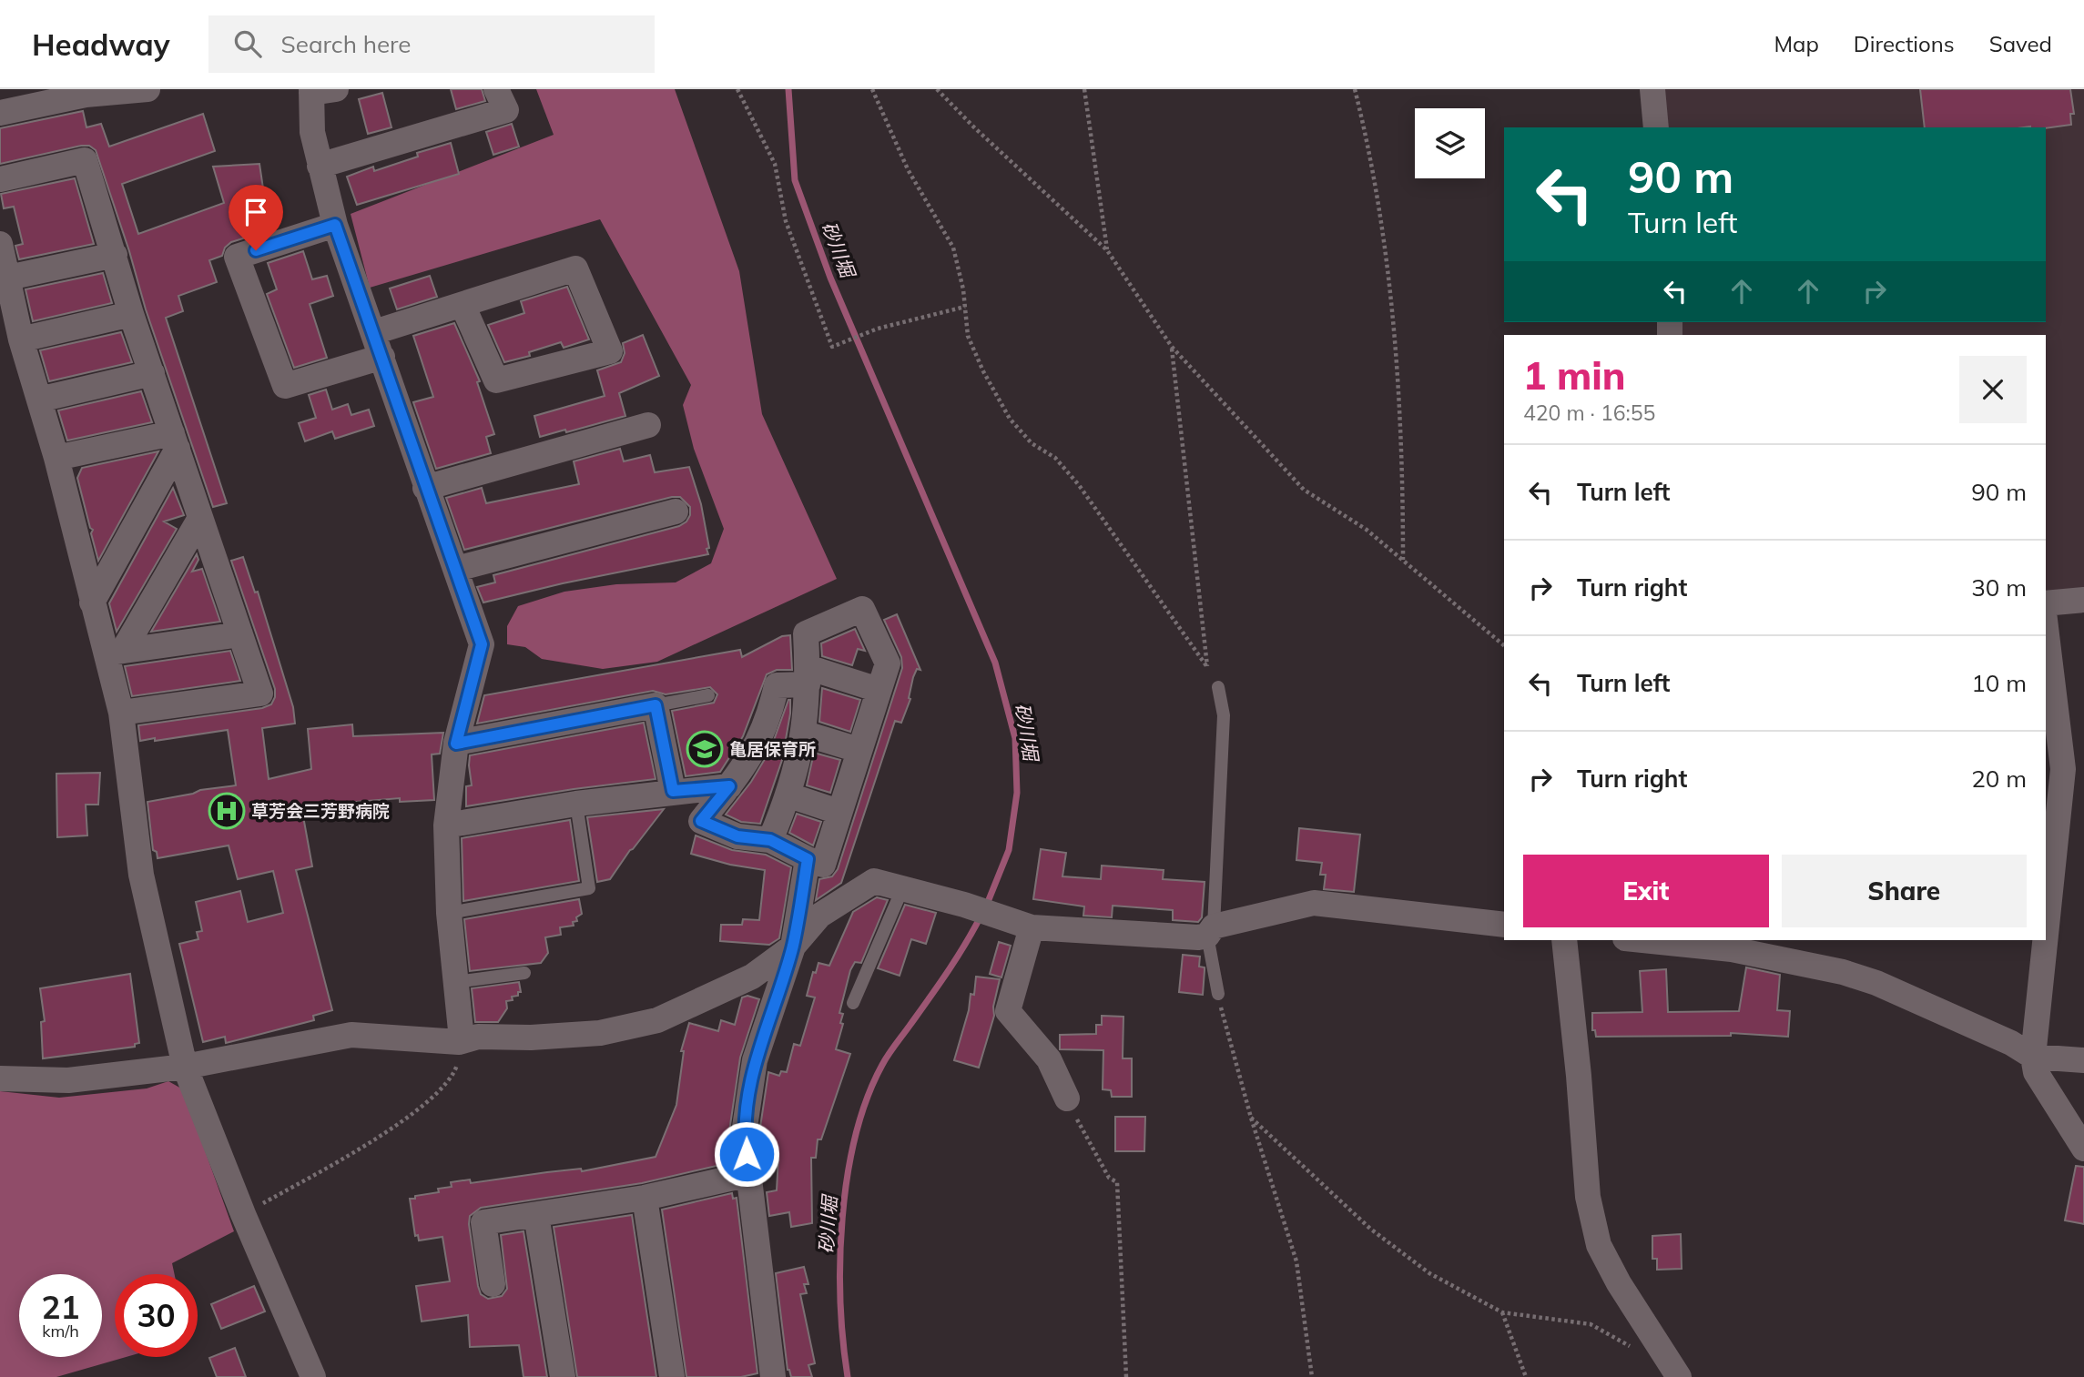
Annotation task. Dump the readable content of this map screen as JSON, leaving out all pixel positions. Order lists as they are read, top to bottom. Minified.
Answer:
{"water":["砂川堀"],"places":{"school or university":["亀居保育所"],"hospital":["草芳会三芳野病院"]},"page":{"header":"Headway","search":"Search here","nav":["Map","Directions","Saved"],"turn":["90 m","Turn left"],"heading":["1 min","420 m · 16:55"],"list":[{"name":"Turn left","value":"90 m"},{"name":"Turn right","value":"30 m"},{"name":"Turn left","value":"10 m"},{"name":"Turn right","value":"20 m"}],"buttons":["Exit","Share"],"speed":"21 km/h","limit":"30"}}
